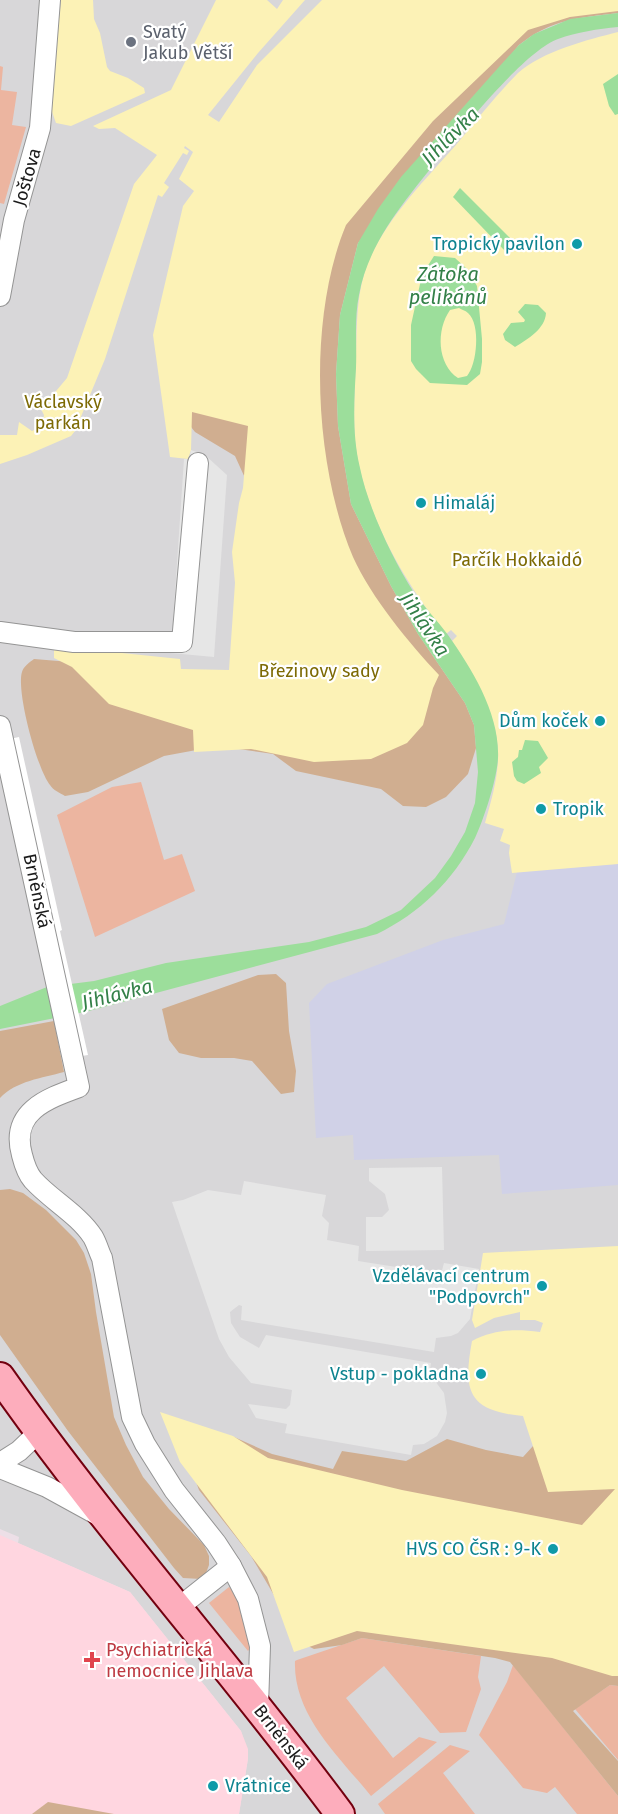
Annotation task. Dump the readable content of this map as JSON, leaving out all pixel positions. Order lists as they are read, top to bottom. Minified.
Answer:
{"streets":{"main road":["Brněnská"],"street":["Joštova"]},"water":["Jihlávka","Zátoka pelikánů"],"parks":["Václavský parkán","Parčík Hokkaidó","Březinovy sady"],"places":{"other":["Svatý Jakub Větší","Tropický pavilon","Himaláj","Dům koček","Tropik","Vzdělávací centrum \"Podpovrch\"","Vstup - pokladna","HVS CO ČSR : 9-K","Vrátnice"],"health":["Psychiatrická nemocnice Jihlava"]}}
